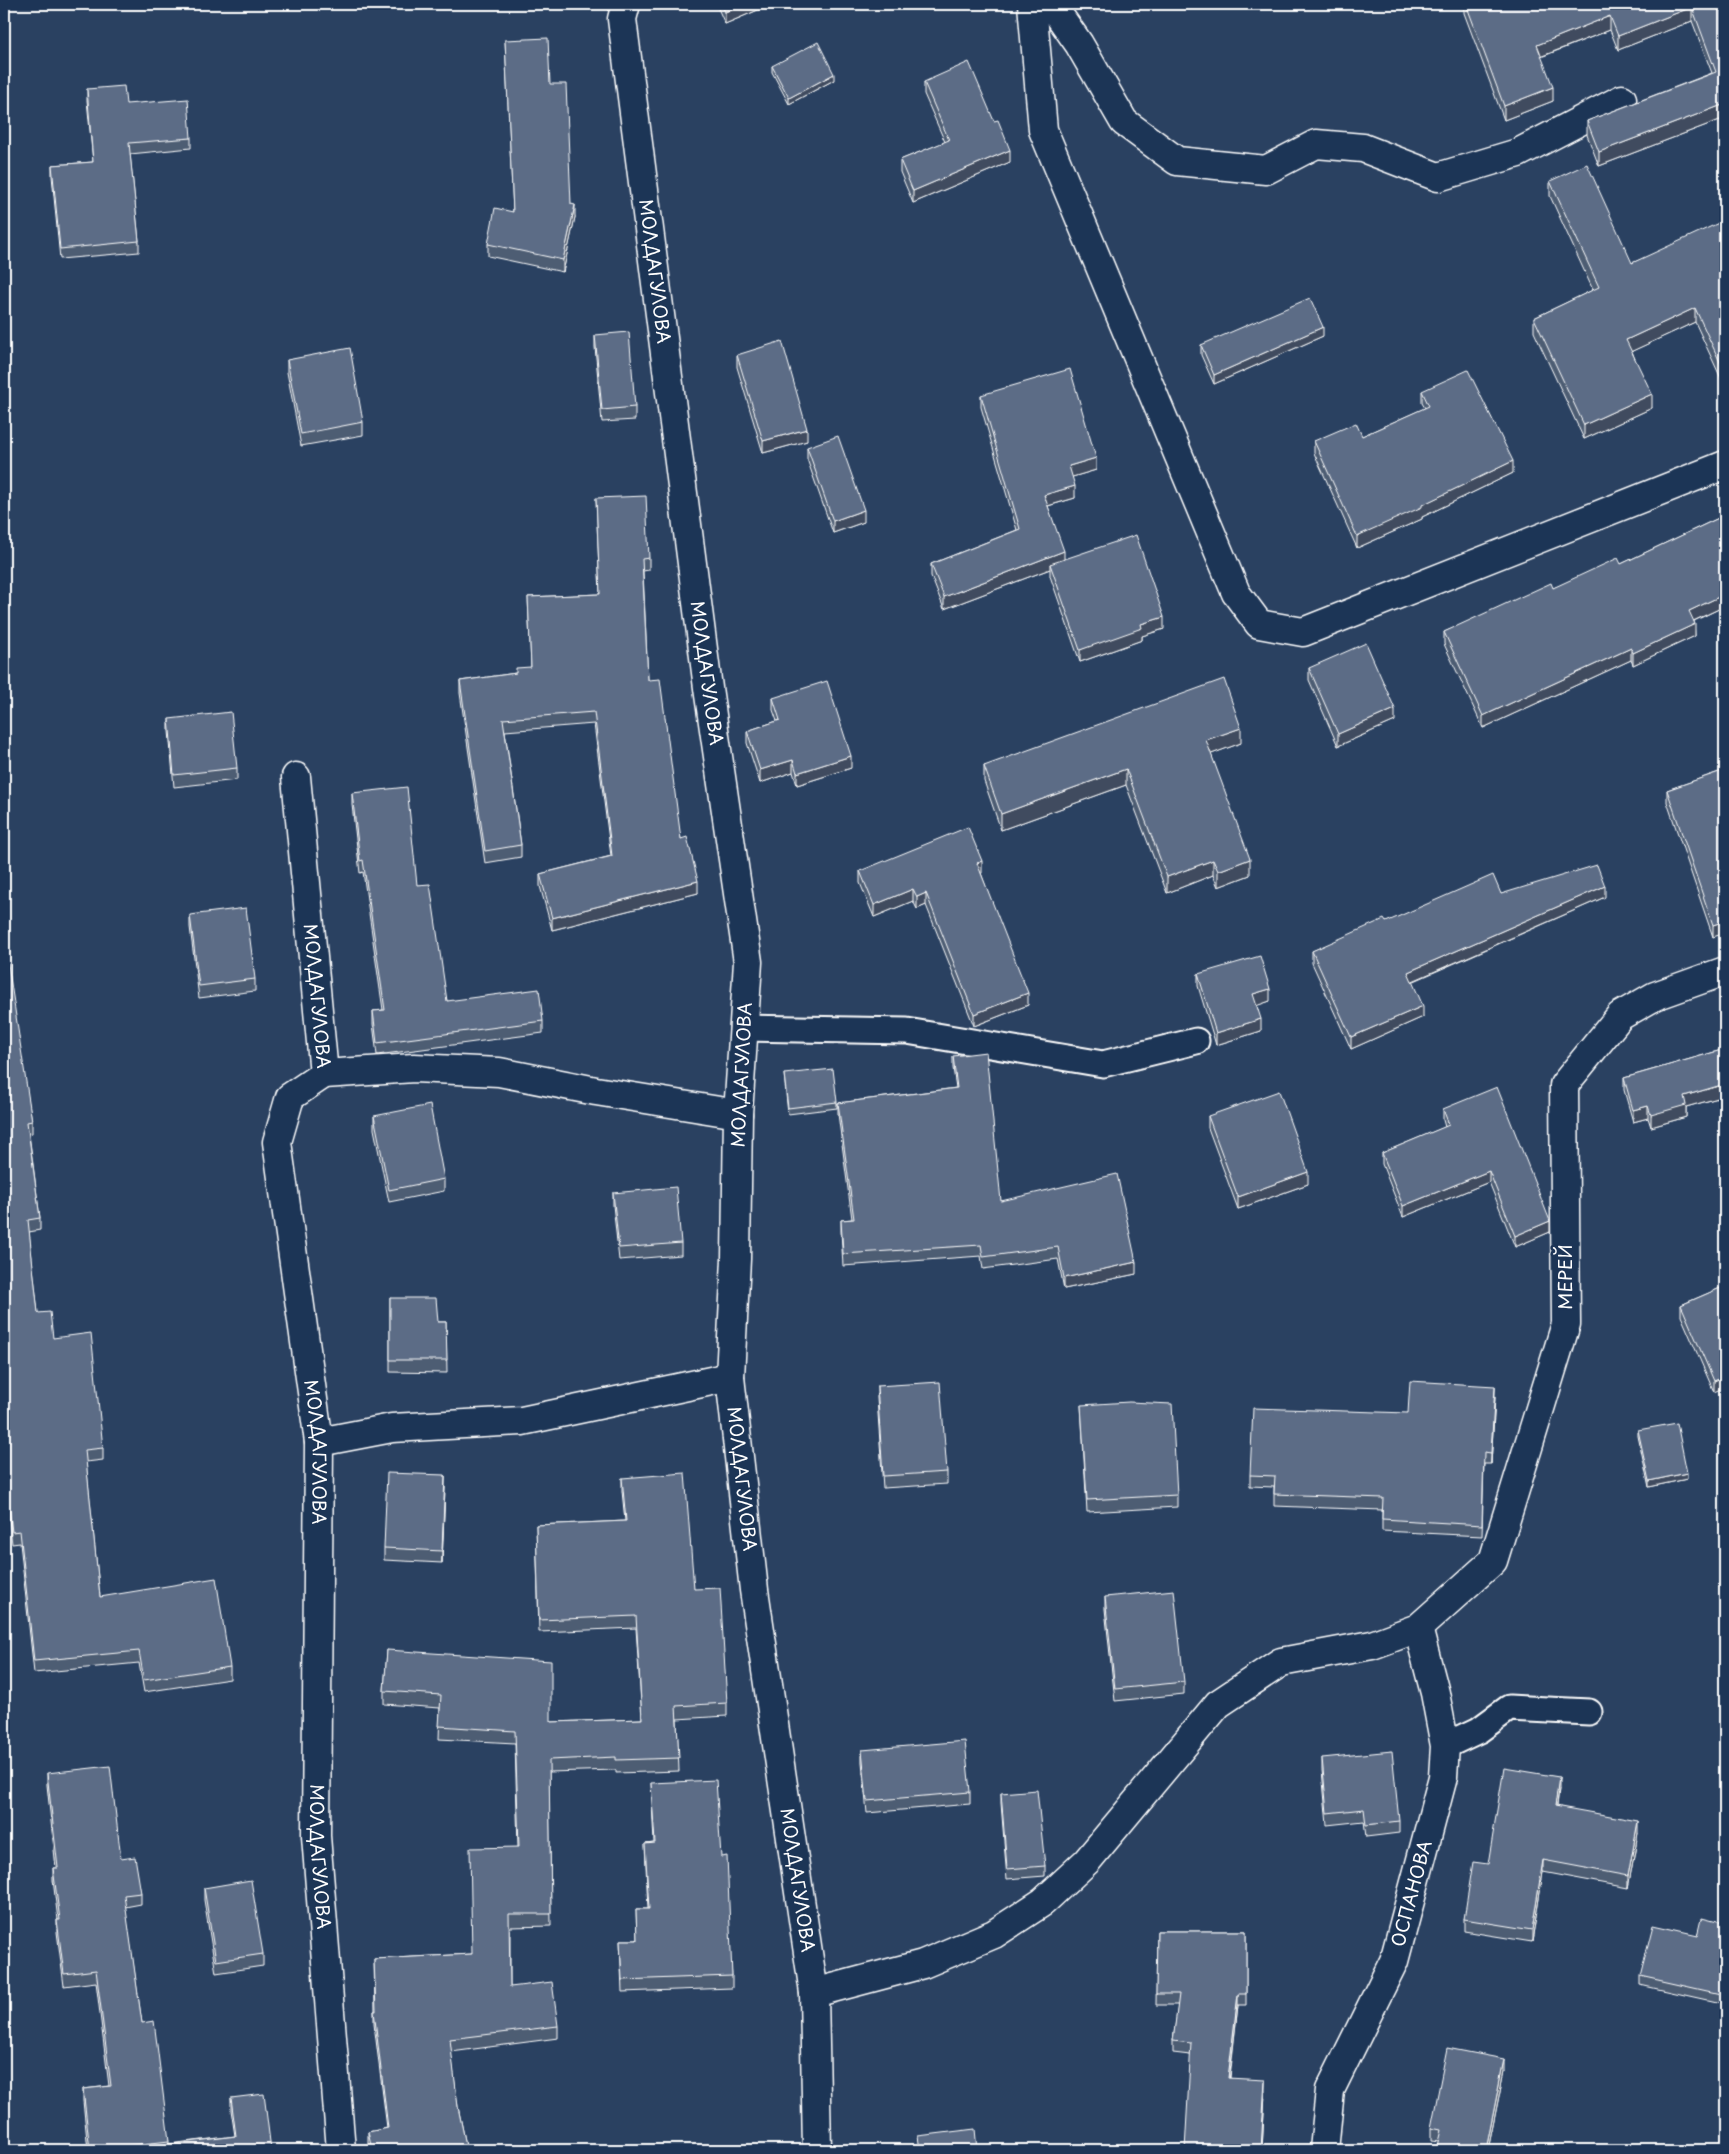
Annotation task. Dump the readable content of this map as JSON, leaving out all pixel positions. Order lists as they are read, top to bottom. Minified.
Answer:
{"streets":{"street":["МОЛДАГУЛОВА","МЕРЕЙ","ОСПАНОВА"]},"crossings":[["МЕРЕЙ","ОСПАНОВА"]]}
